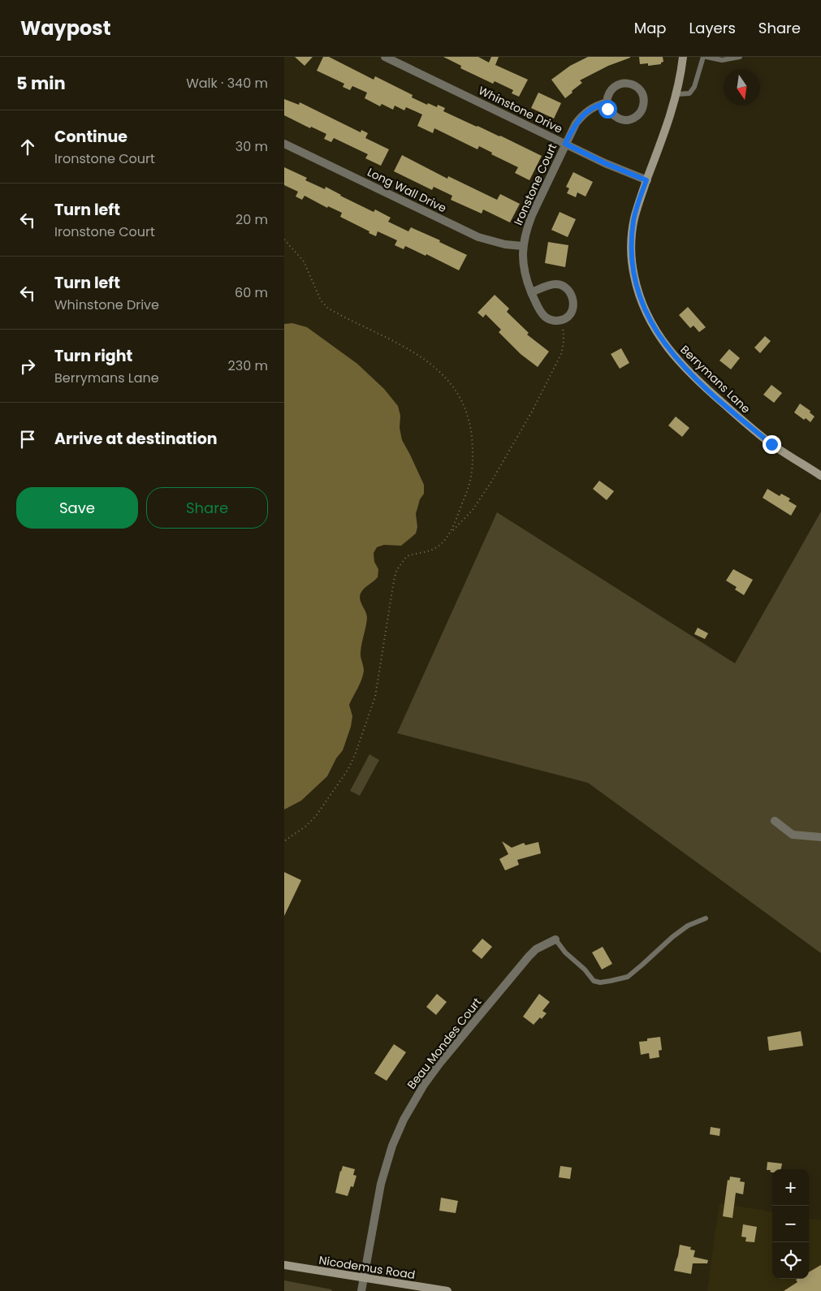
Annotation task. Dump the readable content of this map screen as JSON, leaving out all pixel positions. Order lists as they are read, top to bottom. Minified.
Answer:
{"streets":{"street":["Whinstone Drive","Ironstone Court","Long Wall Drive","Berrymans Lane","Beau Mondes Court","Nicodemus Road"]},"crossings":[["Whinstone Drive","Ironstone Court"],["Whinstone Drive","Berrymans Lane"],["Ironstone Court","Long Wall Drive"],["Beau Mondes Court","Nicodemus Road"]],"north":"bottom","page":{"header":"Waypost","nav":["Map","Layers","Share"],"heading":["5 min","Walk · 340 m"],"list":[["Continue","Ironstone Court","30 m"],["Turn left","Ironstone Court","20 m"],["Turn left","Whinstone Drive","60 m"],["Turn right","Berrymans Lane","230 m"],"Arrive at destination"],"buttons":["Save","Share"],"map_buttons":["+","−"]}}
